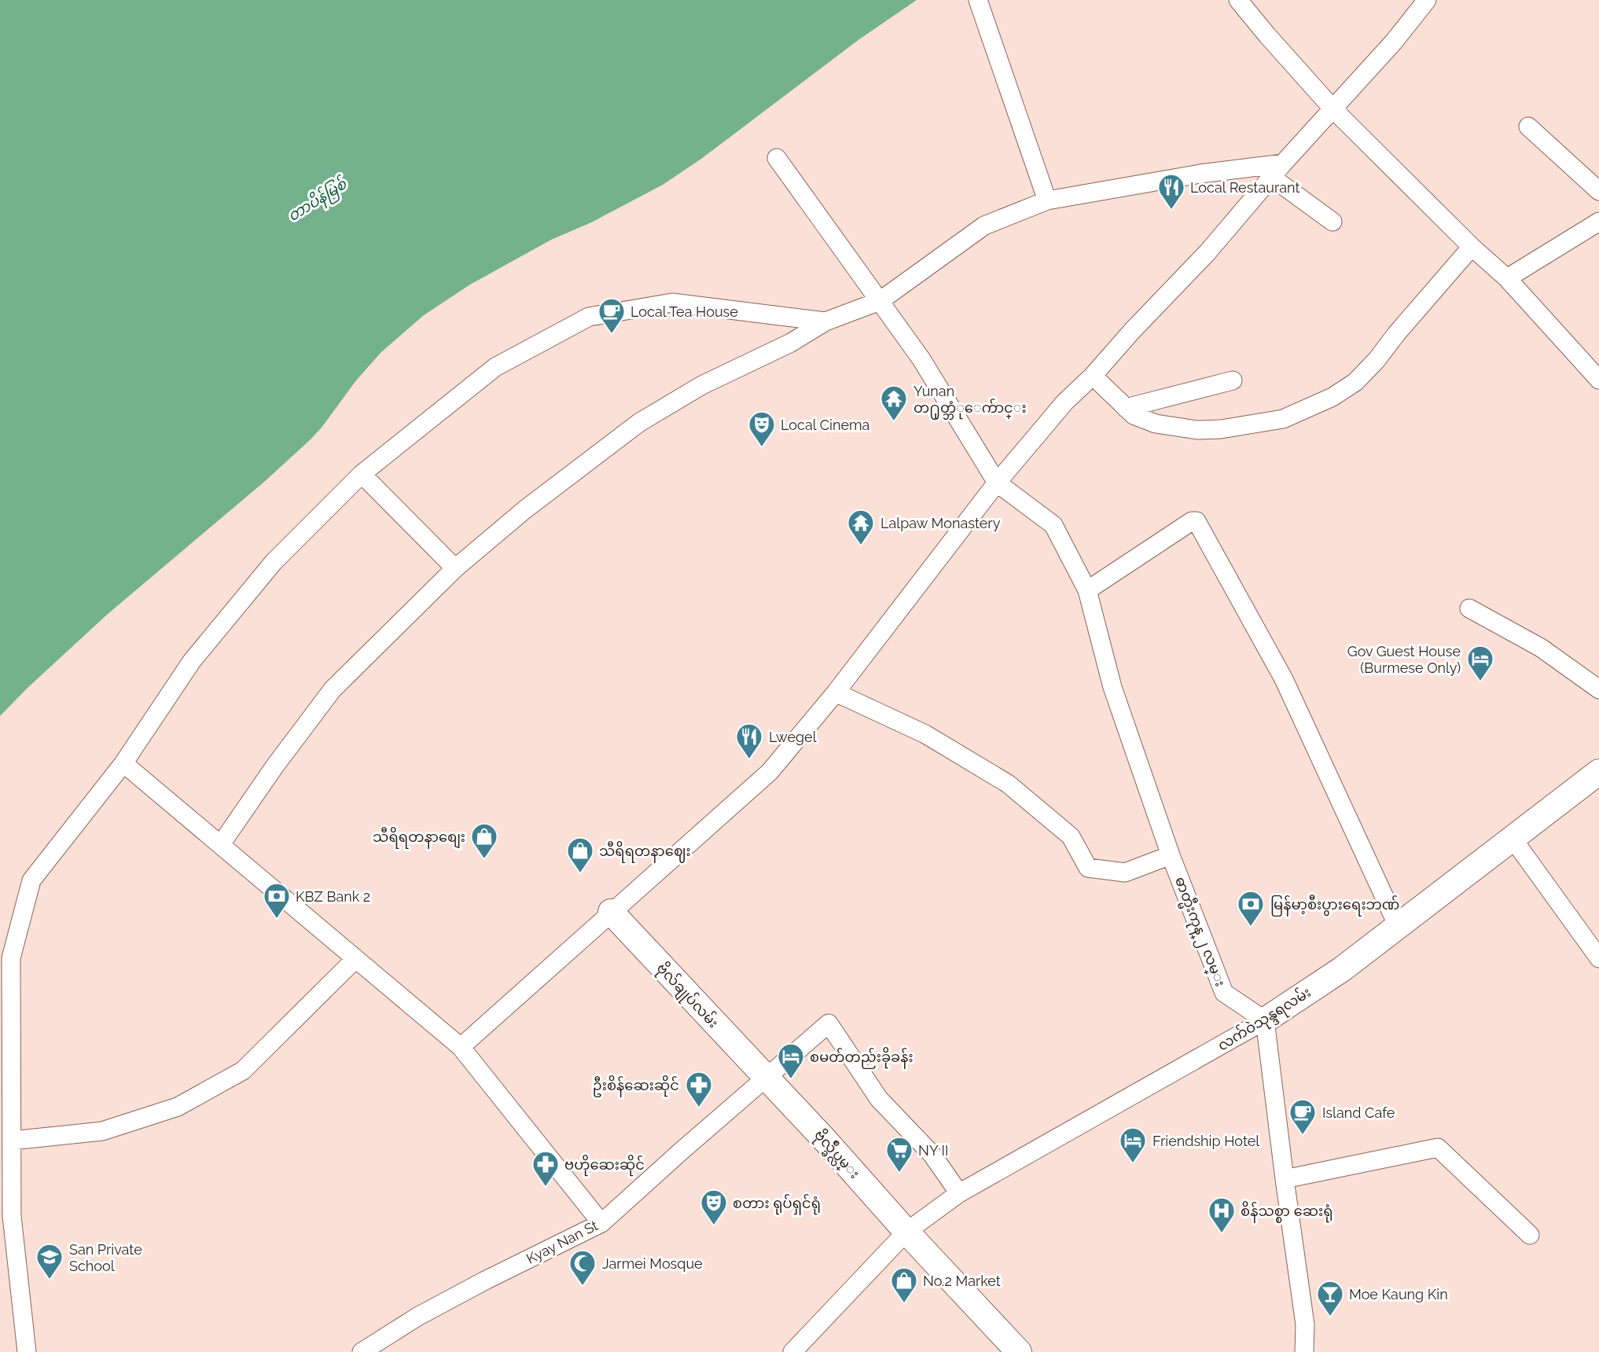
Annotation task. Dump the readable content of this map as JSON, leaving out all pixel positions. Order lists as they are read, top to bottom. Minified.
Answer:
{"streets":{"street":["ဓာတ္မီးကုန္ ၂ လမ္း","ဗိုလ်ချုပ်လမ်း","လက်ဝဲသုန္ဒရလမ်း","ဗိုလ္ခ်ဳပ္လမ္း","Kyay Nan St"]},"crossings":[["ဓာတ္မီးကုန္ ၂ လမ္း","လက်ဝဲသုန္ဒရလမ်း"],["ဗိုလ်ချုပ်လမ်း","ဗိုလ္ခ်ဳပ္လမ္း"],["ဗိုလ်ချုပ်လမ်း","Kyay Nan St"],["လက်ဝဲသုန္ဒရလမ်း","ဗိုလ္ခ်ဳပ္လမ္း"],["လက်ဝဲသုန္ဒရလမ်း","Kyay Nan St"],["ဗိုလ္ခ်ဳပ္လမ္း","Kyay Nan St"]],"water":["တာပိန်မြစ်"],"places":{"restaurant":["Local Restaurant","Lwegel"],"cafe":["Local Tea House","Island Cafe"],"temple":["Yunan တ႐ုတ္ဘံုေက်ာင္း","Lalpaw Monastery"],"theatre":["Local Cinema","စတား ရုပ်ရှင်ရုံ"],"hotel":["Gov Guest House (Burmese Only)","စမတ်တည်းခိုခန်း","Friendship Hotel"],"shop":["သီရိရတနာစျေး","သီရိရတနာဈေး","No.2 Market"],"bank":["KBZ Bank 2","မြန်မာ့စီးပွားရေးဘဏ်"],"pharmacy":["ဦးစိန်ဆေးဆိုင်","ဗဟိုဆေးဆိုင်"],"supermarket":["NY II"],"hospital":["စိန်သစ္စာ ဆေးရုံ"],"school or university":["San Private School"],"mosque":["Jarmei Mosque"],"bar":["Moe Kaung Kin"]}}
